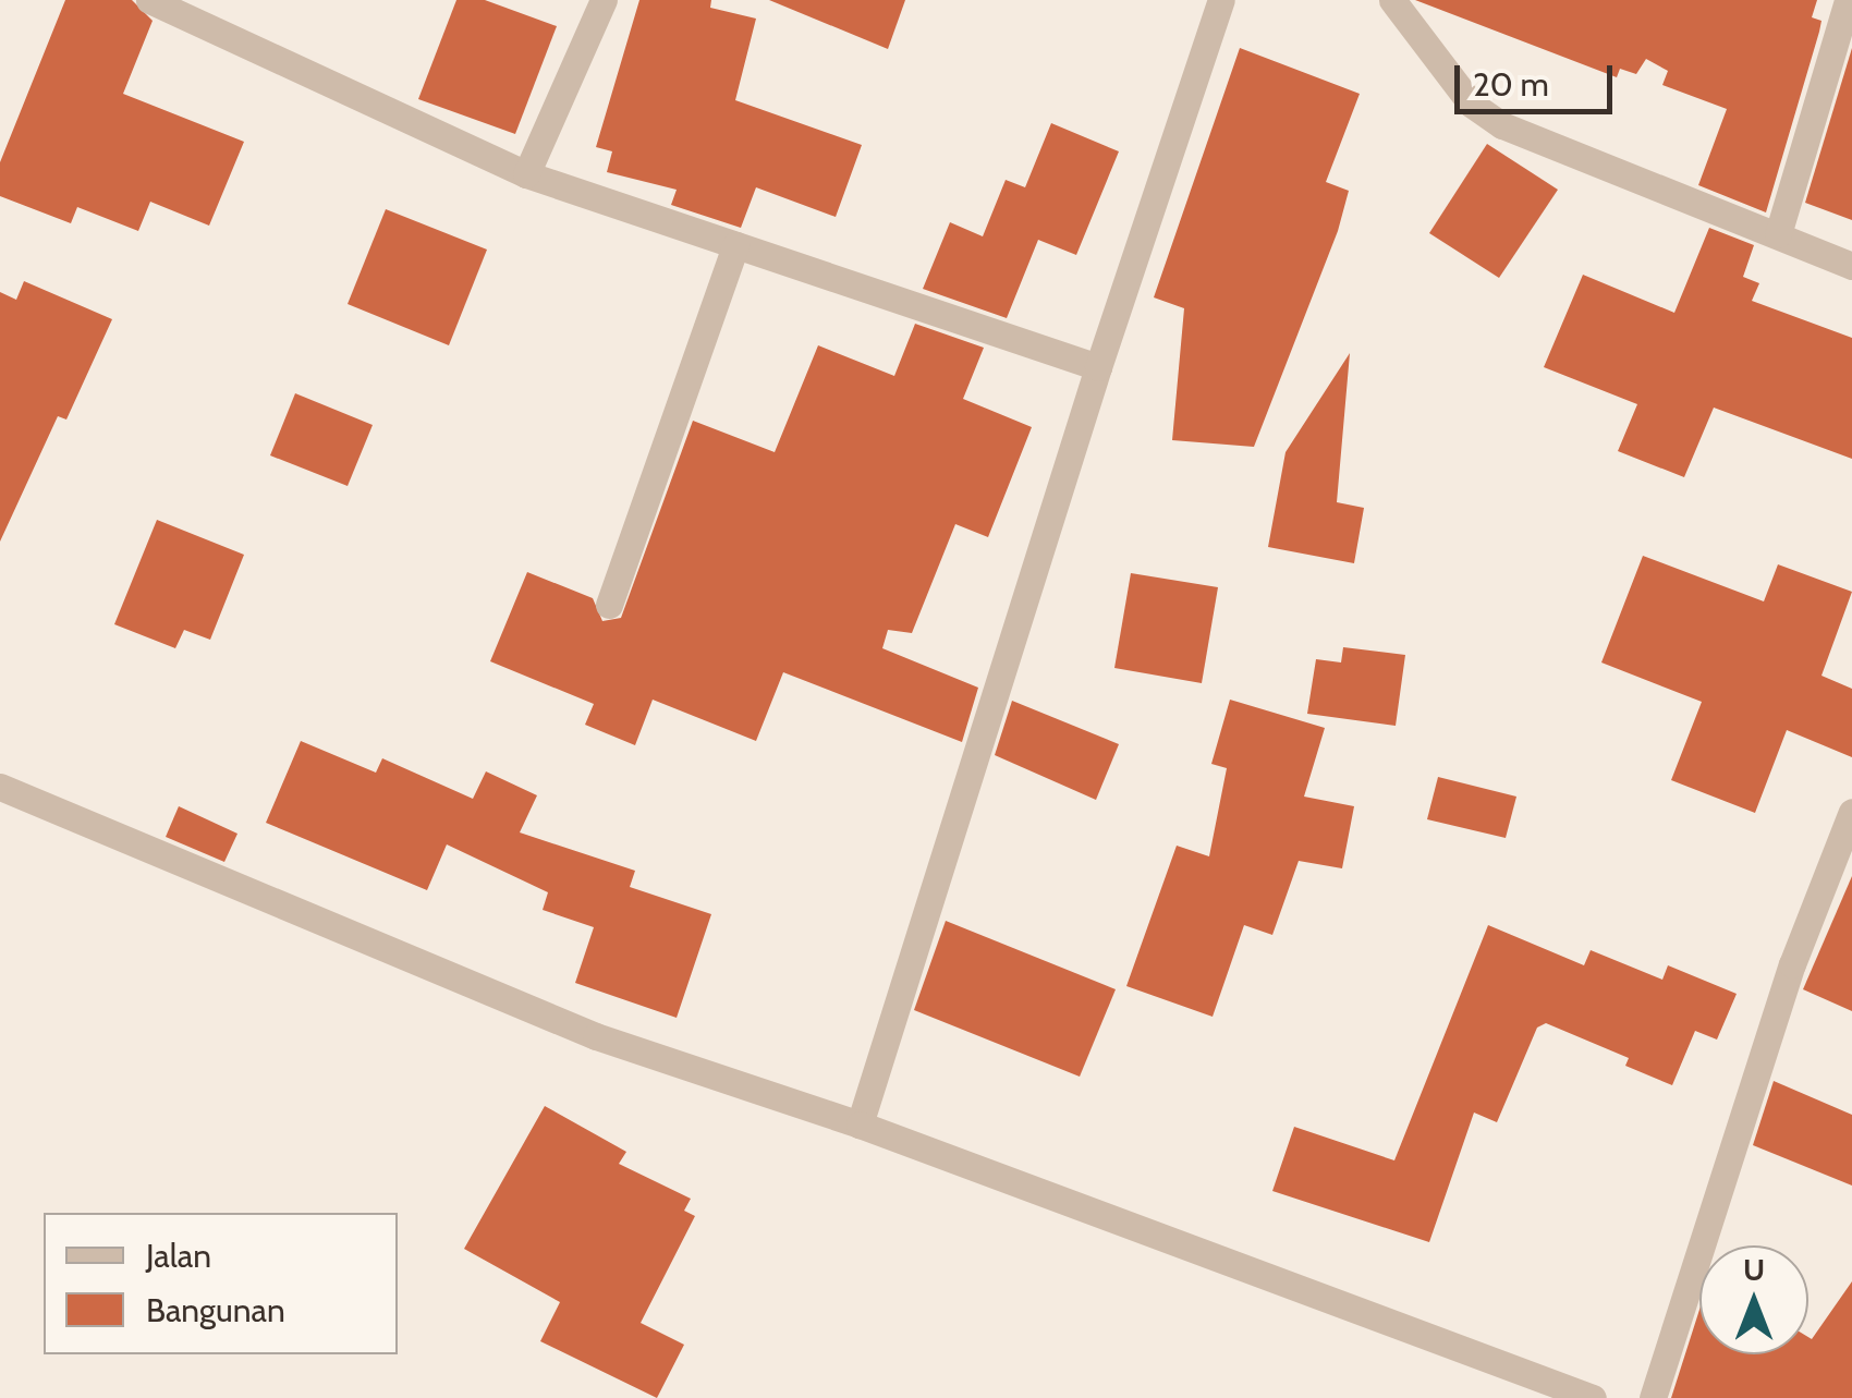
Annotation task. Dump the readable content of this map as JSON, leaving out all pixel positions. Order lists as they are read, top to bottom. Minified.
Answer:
{"legend":["Jalan","Bangunan"],"scale_bar":"20 m","north":"top"}
